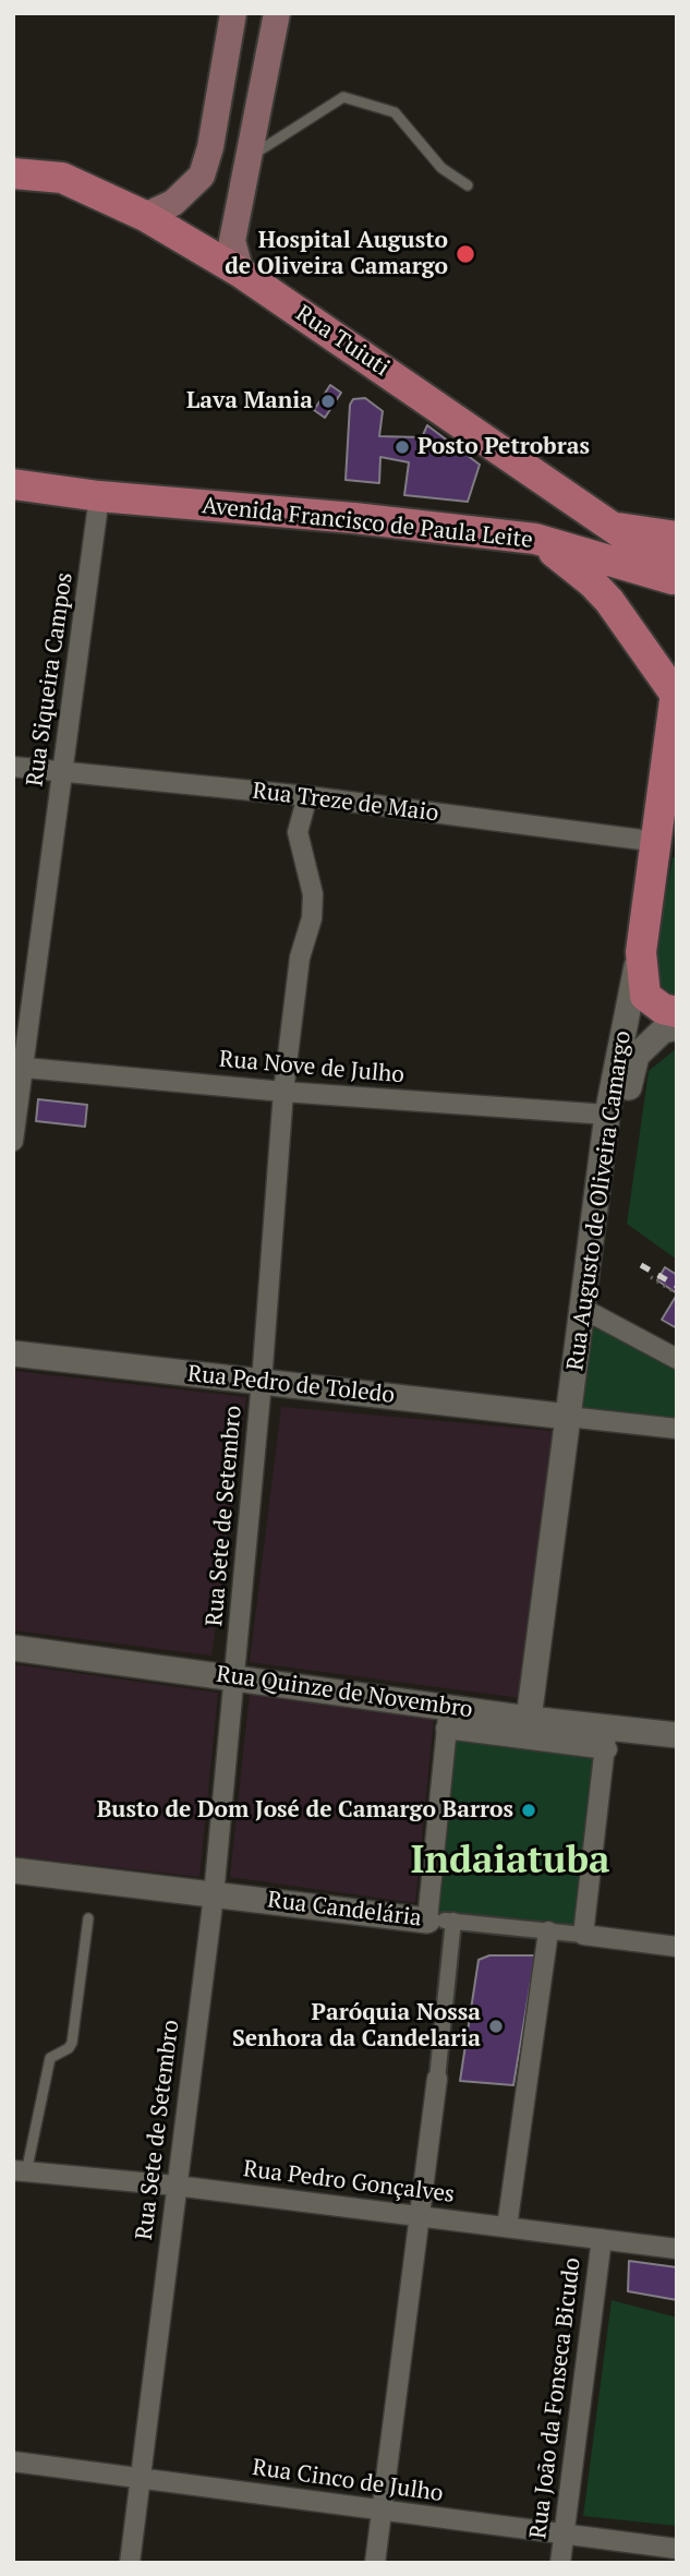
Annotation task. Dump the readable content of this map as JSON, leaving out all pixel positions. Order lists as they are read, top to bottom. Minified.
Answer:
{"streets":{"main road":["Rua Tuiuti","Avenida Francisco de Paula Leite","Rua Augusto de Oliveira Camargo"],"street":["Rua Siqueira Campos","Rua Treze de Maio","Rua Nove de Julho","Rua Pedro de Toledo","Rua Sete de Setembro","Rua Quinze de Novembro","Rua Candelária","Rua Pedro Gonçalves","Rua João da Fonseca Bicudo","Rua Cinco de Julho"]},"crossings":[["Avenida Francisco de Paula Leite","Rua Siqueira Campos"],["Rua Siqueira Campos","Rua Treze de Maio"],["Rua Siqueira Campos","Rua Nove de Julho"],["Rua Treze de Maio","Rua Augusto de Oliveira Camargo"],["Rua Treze de Maio","Rua Sete de Setembro"],["Rua Nove de Julho","Rua Augusto de Oliveira Camargo"],["Rua Nove de Julho","Rua Sete de Setembro"],["Rua Augusto de Oliveira Camargo","Rua Pedro de Toledo"],["Rua Augusto de Oliveira Camargo","Rua Quinze de Novembro"],["Rua Pedro de Toledo","Rua Sete de Setembro"],["Rua Sete de Setembro","Rua Quinze de Novembro"],["Rua Sete de Setembro","Rua Candelária"],["Rua Sete de Setembro","Rua Pedro Gonçalves"],["Rua Sete de Setembro","Rua Cinco de Julho"],["Rua Pedro Gonçalves","Rua João da Fonseca Bicudo"],["Rua João da Fonseca Bicudo","Rua Cinco de Julho"]],"districts":["Indaiatuba"],"places":["Hospital Augusto de Oliveira Camargo","Lava Mania","Posto Petrobras","Busto de Dom José de Camargo Barros","Paróquia Nossa Senhora da Candelaria"]}
